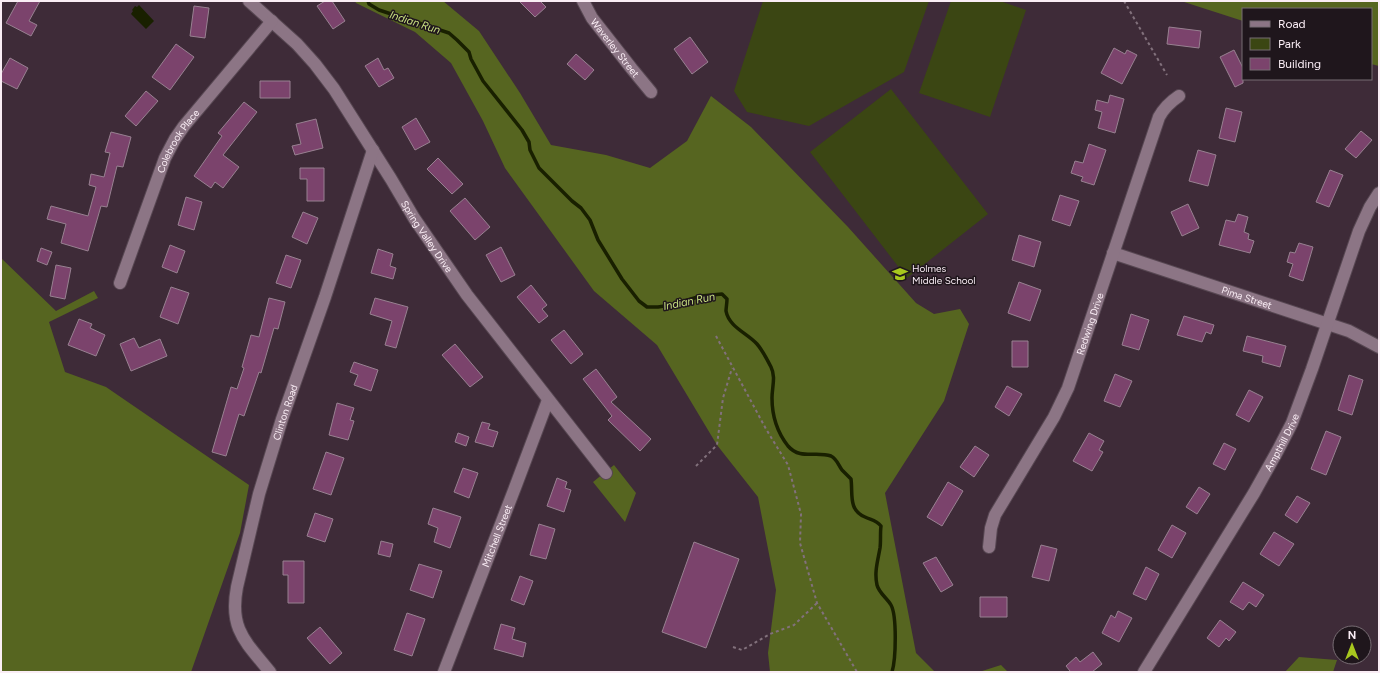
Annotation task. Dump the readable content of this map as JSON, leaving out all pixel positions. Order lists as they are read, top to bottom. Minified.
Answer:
{"streets":{"street":["Waverley Street","Colebrook Place","Spring Valley Drive","Pima Street","Redwing Drive","Clinton Road","Ampthill Drive","Mitchell Street"]},"crossings":[["Colebrook Place","Spring Valley Drive"],["Spring Valley Drive","Clinton Road"],["Spring Valley Drive","Mitchell Street"],["Pima Street","Redwing Drive"],["Pima Street","Ampthill Drive"]],"water":["Indian Run"],"places":{"school or university":["Holmes Middle School"]},"legend":["Road","Park","Building"],"north":"top"}
